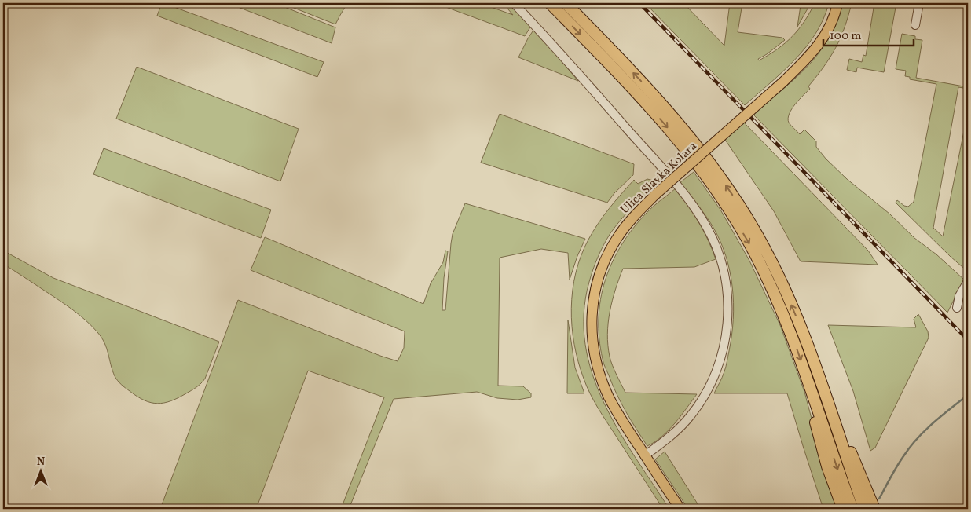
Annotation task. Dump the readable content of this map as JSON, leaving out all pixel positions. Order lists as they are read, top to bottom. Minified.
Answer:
{"streets":{"main road":["Ulica Slavka Kolara"]},"scale_bar":"100 m","north":"top"}
